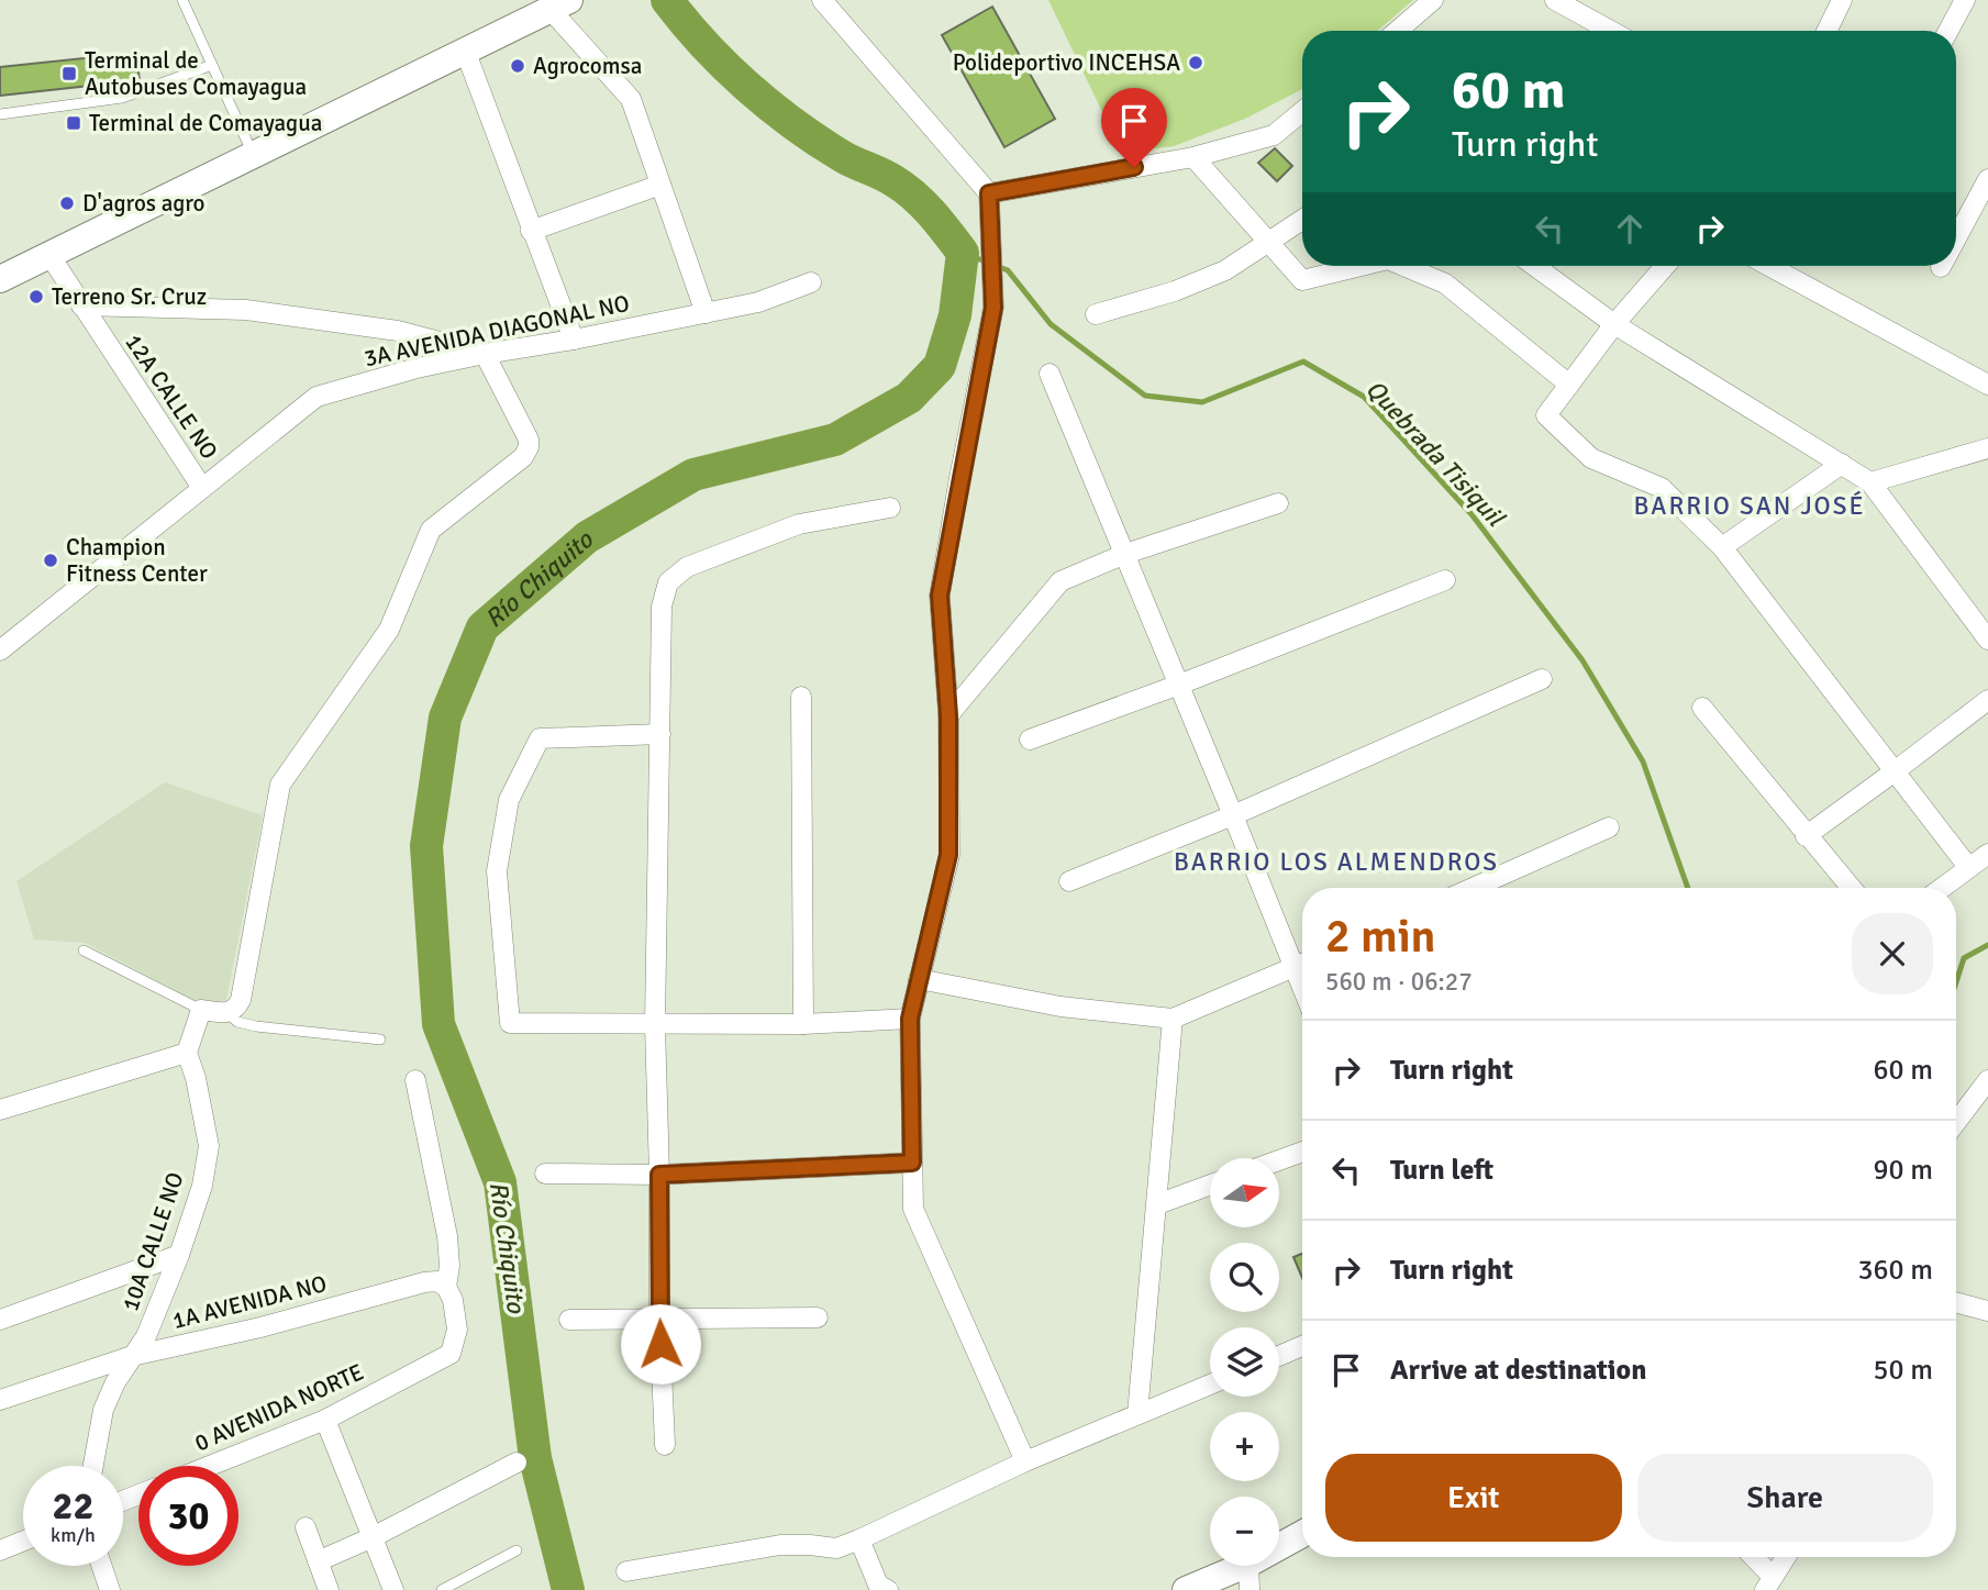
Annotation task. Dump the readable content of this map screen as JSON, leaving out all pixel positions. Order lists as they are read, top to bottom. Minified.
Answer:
{"streets":{"street":["3A AVENIDA DIAGONAL NO","12A CALLE NO","10A CALLE NO","1A AVENIDA NO","0 AVENIDA NORTE"]},"crossings":[["3A AVENIDA DIAGONAL NO","12A CALLE NO"],["10A CALLE NO","1A AVENIDA NO"],["1A AVENIDA NO","0 AVENIDA NORTE"]],"districts":["BARRIO SAN JOSÉ","BARRIO LOS ALMENDROS"],"water":["Quebrada Tisiquil","Río Chiquito"],"places":{"other":["Polideportivo INCEHSA","Agrocomsa","D'agros agro","Terreno Sr. Cruz","Champion Fitness Center"],"transit":["Terminal de Autobuses Comayagua","Terminal de Comayagua"]},"north":"right","page":{"turn":["60 m","Turn right"],"heading":["2 min","560 m · 06:27"],"list":[{"name":"Turn right","value":"60 m"},{"name":"Turn left","value":"90 m"},{"name":"Turn right","value":"360 m"},{"name":"Arrive at destination","value":"50 m"}],"map_buttons":["+","−"],"buttons":["Exit","Share"],"speed":"22 km/h","limit":"30"}}
